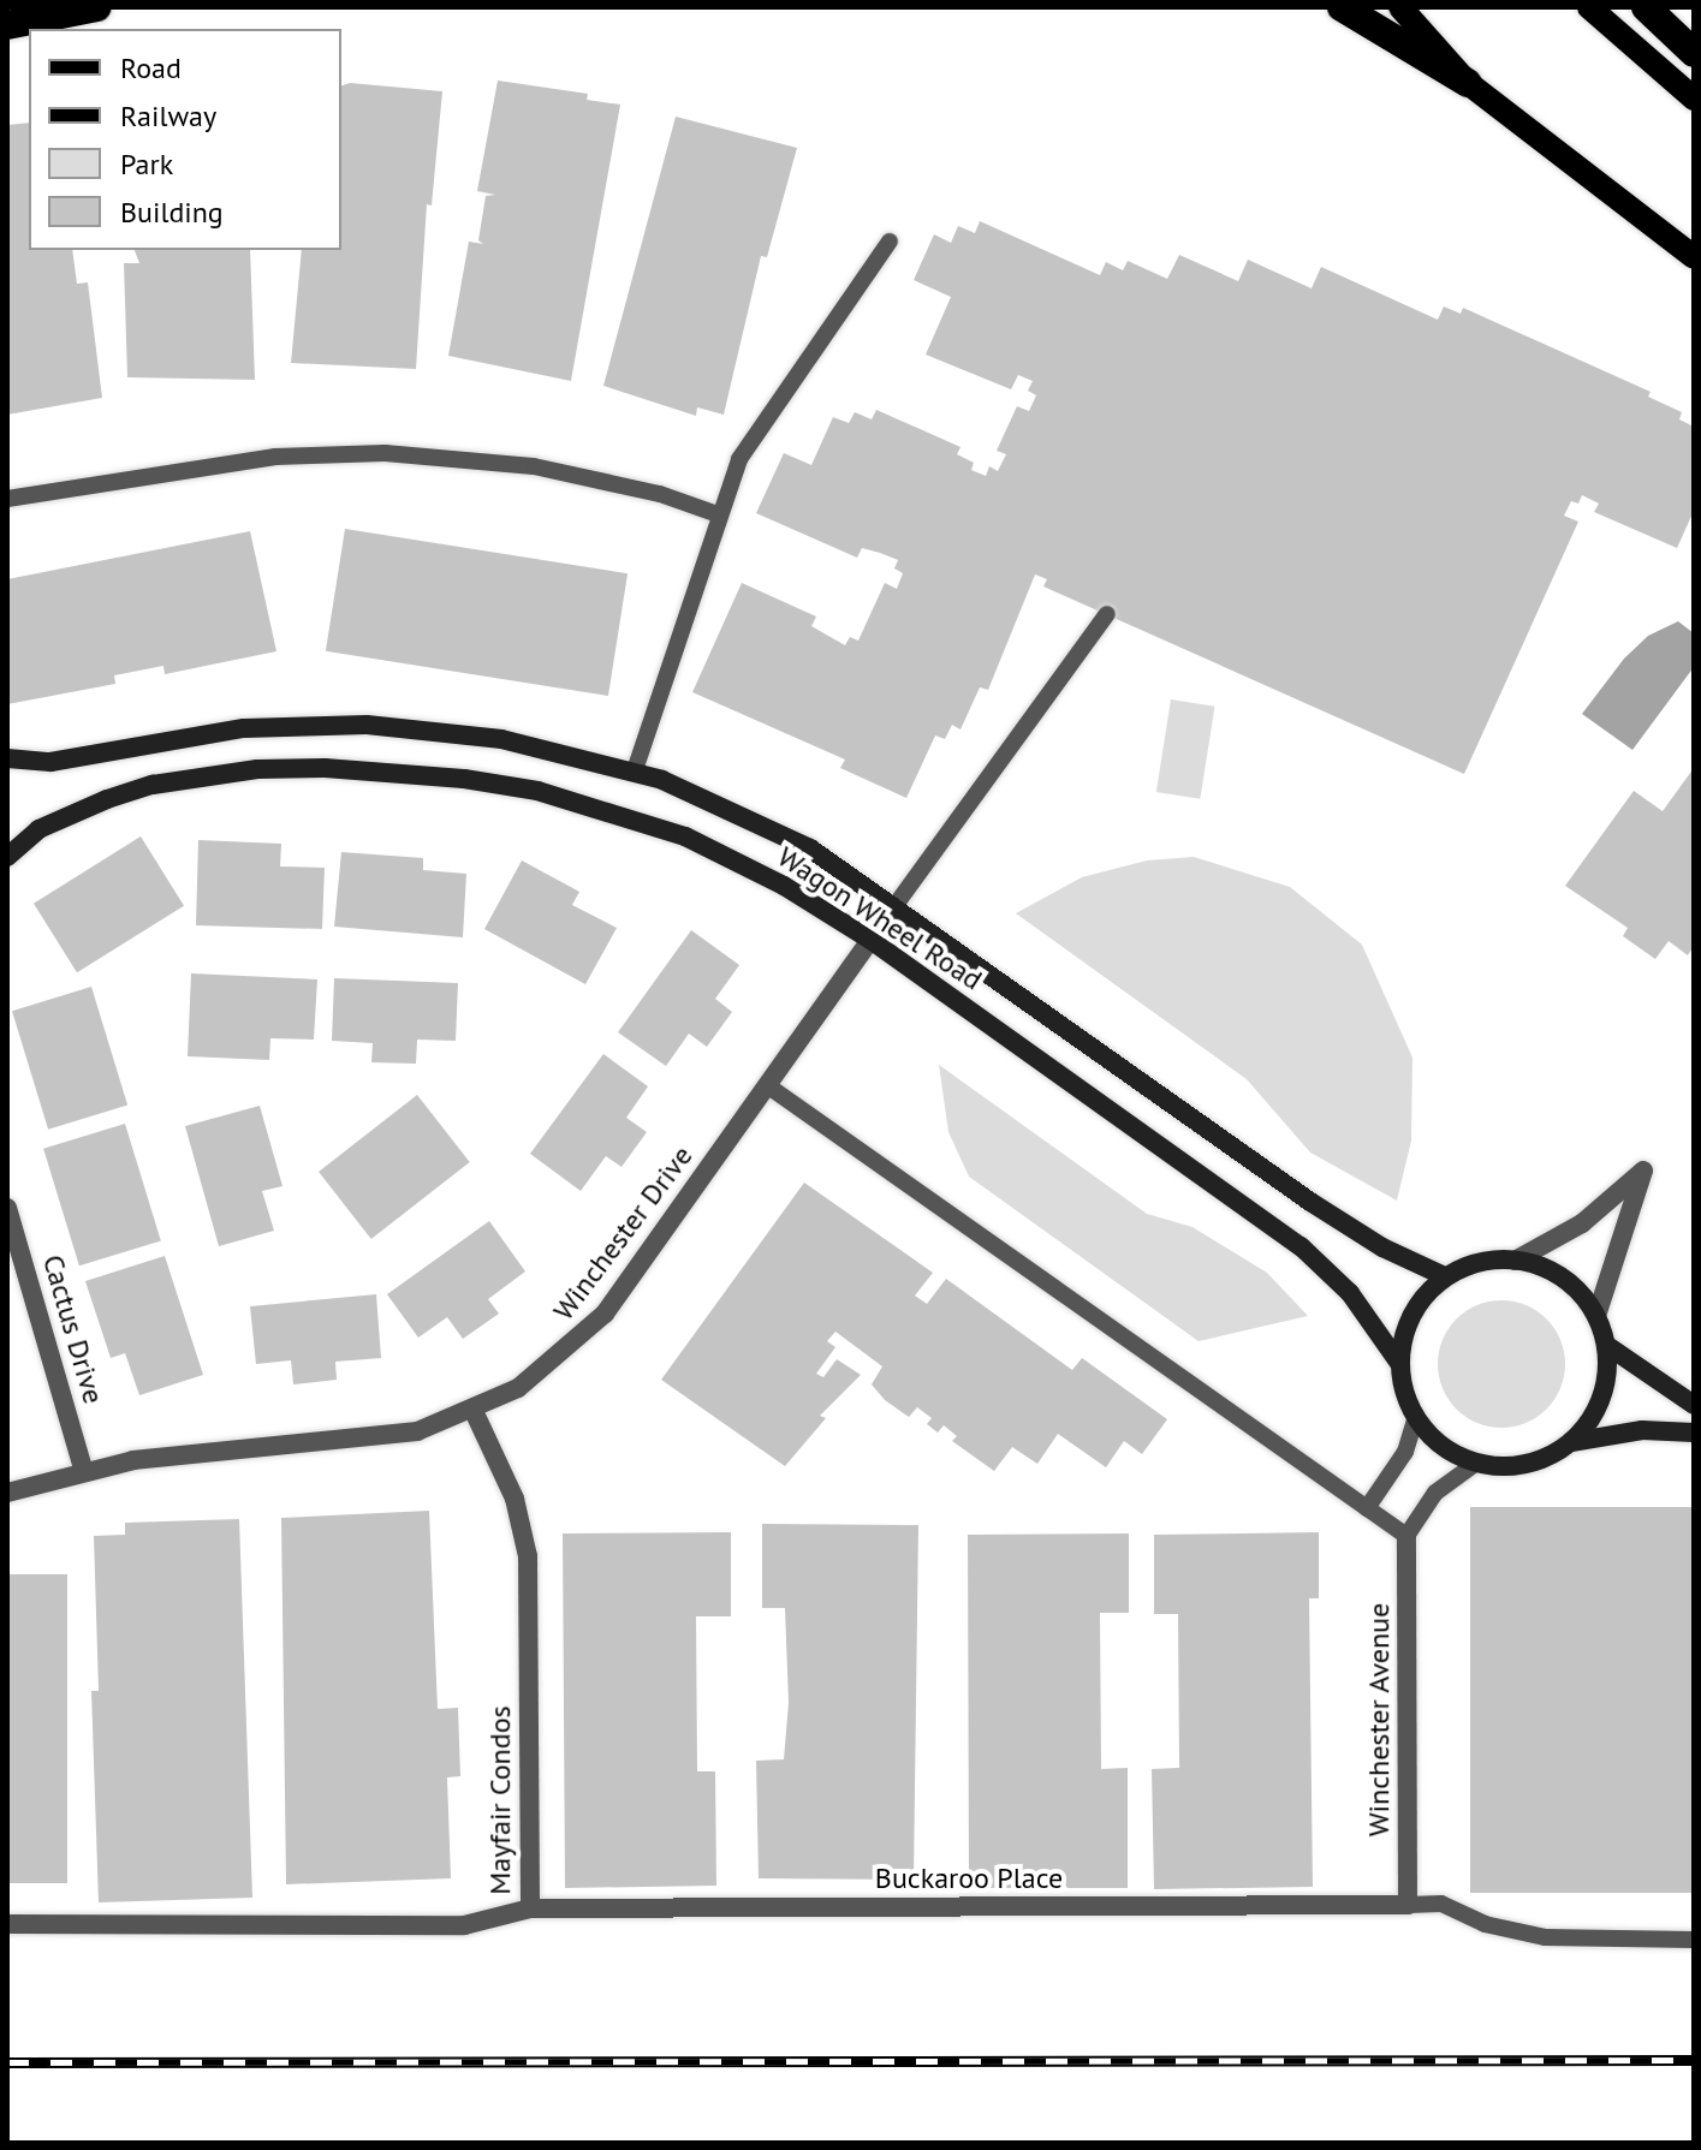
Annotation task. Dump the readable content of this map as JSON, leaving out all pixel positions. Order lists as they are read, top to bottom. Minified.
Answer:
{"streets":{"street":["Wagon Wheel Road","Winchester Drive","Cactus Drive","Winchester Avenue","Mayfair Condos","Buckaroo Place"]},"crossings":[["Wagon Wheel Road","Winchester Drive"],["Winchester Drive","Cactus Drive"],["Winchester Drive","Mayfair Condos"],["Winchester Avenue","Buckaroo Place"],["Mayfair Condos","Buckaroo Place"]],"legend":["Road","Railway","Park","Building"]}
